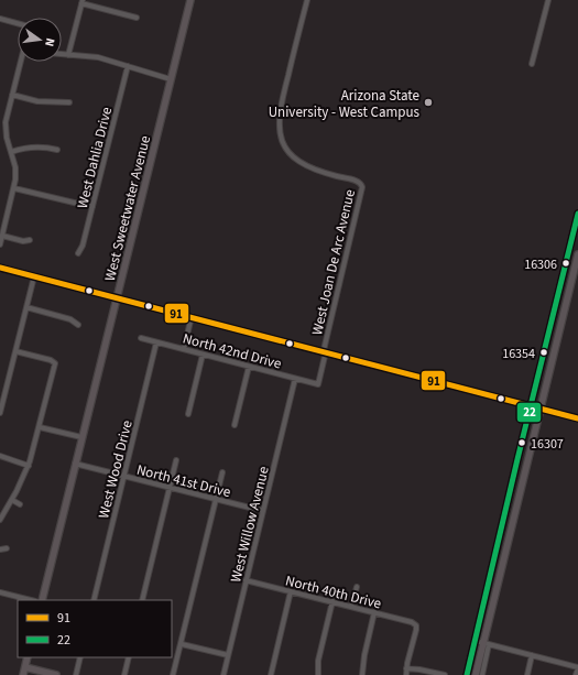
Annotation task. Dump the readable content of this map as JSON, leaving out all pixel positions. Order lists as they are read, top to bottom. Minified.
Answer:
{"streets":{"main road":["West Sweetwater Avenue"],"street":["West Dahlia Drive","West Joan De Arc Avenue","North 42nd Drive","West Wood Drive","North 41st Drive","West Willow Avenue","North 40th Drive"]},"crossings":[["West Sweetwater Avenue","North 41st Drive"],["West Joan De Arc Avenue","North 42nd Drive"],["North 42nd Drive","West Wood Drive"],["North 42nd Drive","West Willow Avenue"],["West Wood Drive","North 41st Drive"],["North 41st Drive","West Willow Avenue"],["West Willow Avenue","North 40th Drive"]],"places":["Arizona State University - West Campus","16306","16354","16307"],"lines":["transit line 22","transit line 91"],"legend":["91","22"],"north":"right"}
